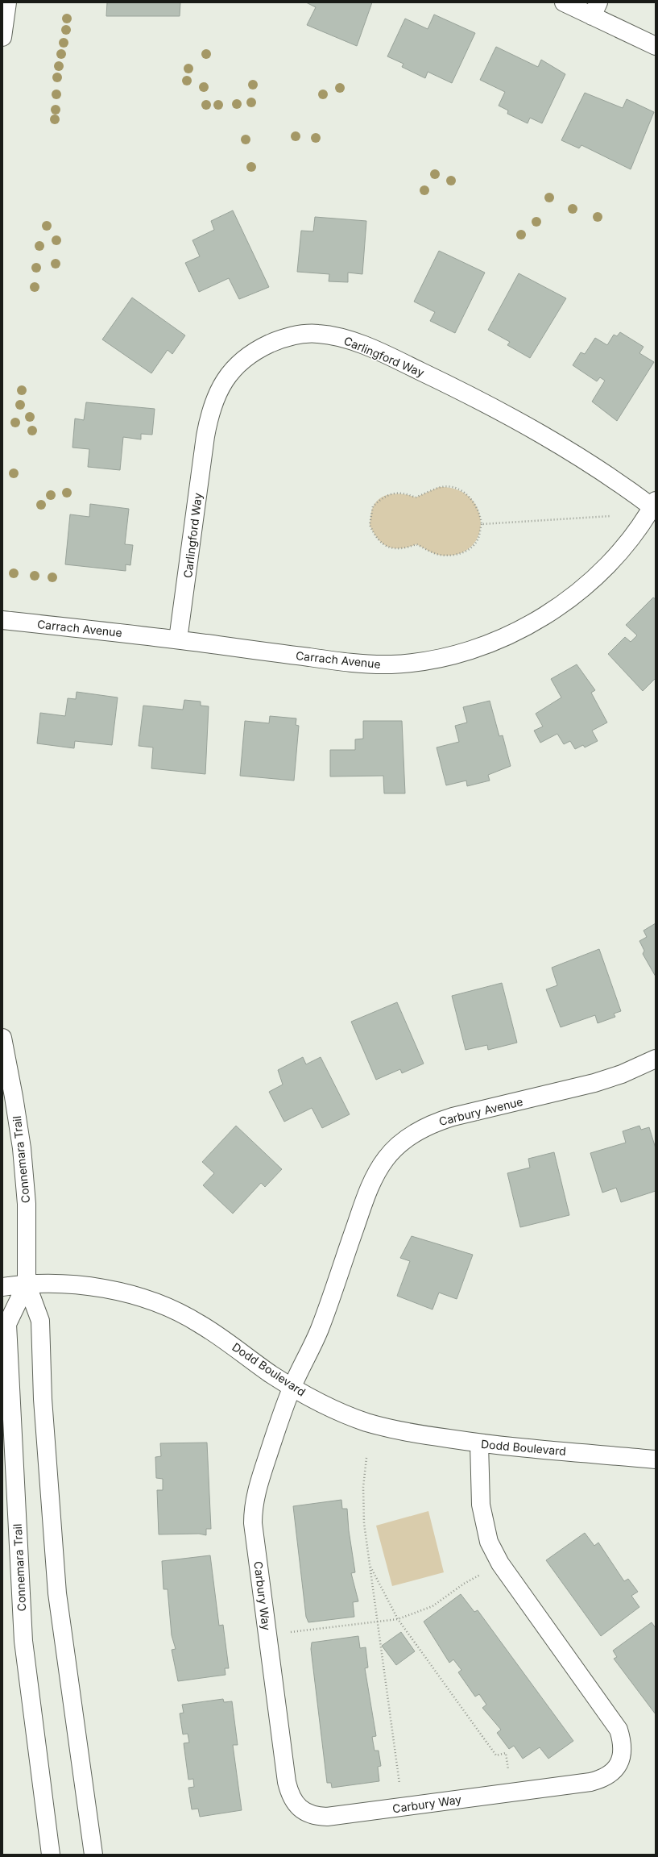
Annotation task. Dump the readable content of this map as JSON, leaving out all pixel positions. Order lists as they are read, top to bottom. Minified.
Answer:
{"streets":{"street":["Carlingford Way","Carrach Avenue","Carbury Avenue","Connemara Trail","Dodd Boulevard","Carbury Way"]},"crossings":[["Carlingford Way","Carrach Avenue"],["Carbury Avenue","Dodd Boulevard"],["Carbury Avenue","Carbury Way"],["Connemara Trail","Dodd Boulevard"],["Dodd Boulevard","Carbury Way"]]}
